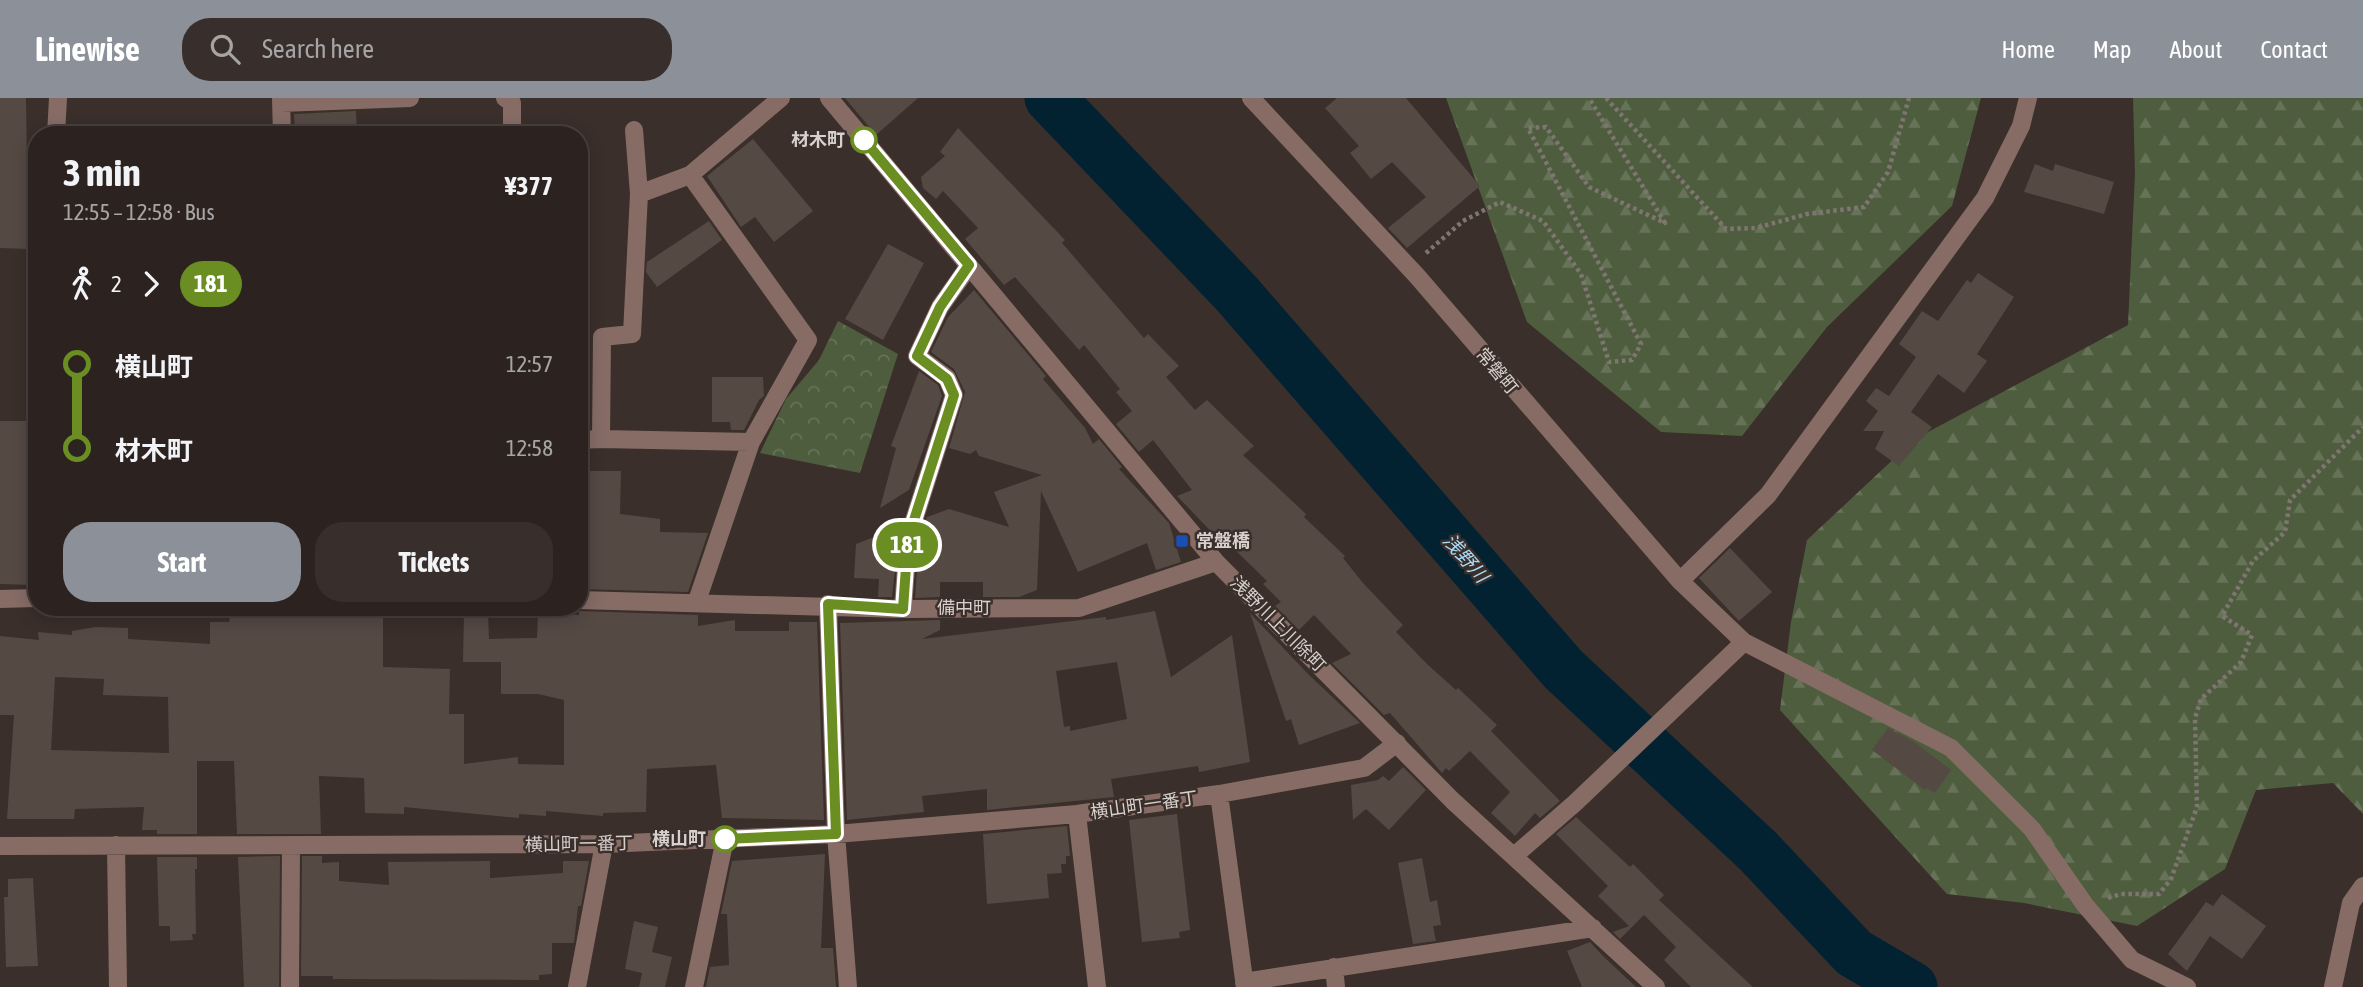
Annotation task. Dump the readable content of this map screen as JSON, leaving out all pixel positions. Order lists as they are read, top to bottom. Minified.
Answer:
{"streets":{"street":["常磐町","備中町","浅野川上川除町","横山町一番丁"]},"crossings":[["備中町","浅野川上川除町"],["浅野川上川除町","横山町一番丁"]],"water":["浅野川"],"places":{"other":["材木町","横山町"],"transit":["常盤橋"]},"lines":["bus line 181"],"page":{"header":"Linewise","search":"Search here","nav":["Home","Map","About","Contact"],"on_map":"181","heading":["3 min","12:55 – 12:58 · Bus","¥377"],"legs":["2","181"],"list":[{"name":"横山町","value":"12:57"},{"name":"材木町","value":"12:58"}],"buttons":["Start","Tickets"]}}
